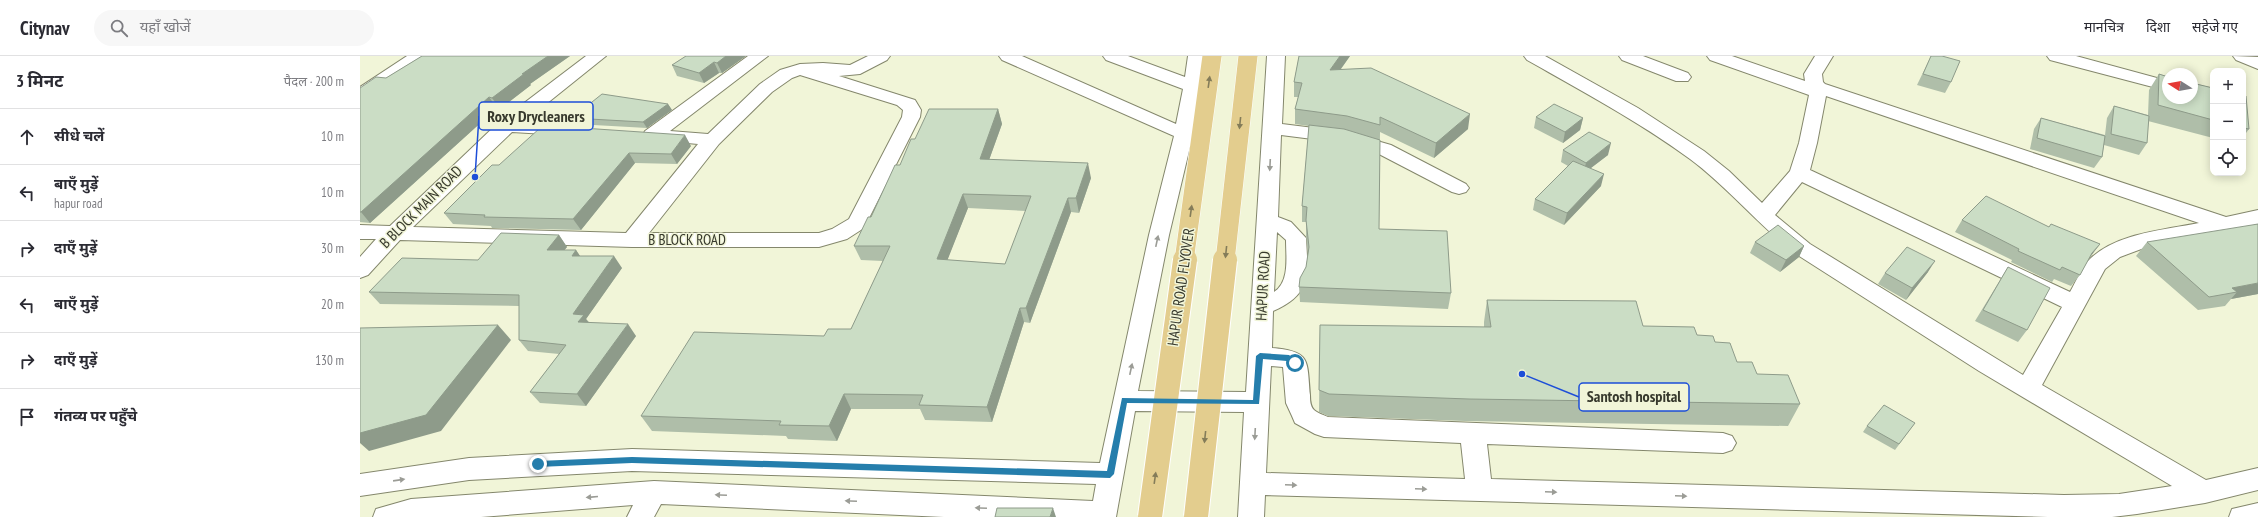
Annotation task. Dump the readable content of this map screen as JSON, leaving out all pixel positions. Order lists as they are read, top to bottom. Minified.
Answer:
{"streets":{"main road":["HAPUR ROAD FLYOVER"],"street":["B BLOCK MAIN ROAD","B BLOCK ROAD","HAPUR ROAD"]},"crossings":[["B BLOCK MAIN ROAD","B BLOCK ROAD"]],"places":["Roxy Drycleaners","Santosh hospital"],"north":"left","page":{"header":"Citynav","search":"यहाँ खोजें","nav":["मानचित्र","दिशा","सहेजे गए"],"heading":["3 मिनट","पैदल · 200 m"],"map_buttons":["+","−"],"list":[["सीधे चलें","10 m"],["बाएँ मुड़ें","hapur road","10 m"],["दाएँ मुड़ें","30 m"],["बाएँ मुड़ें","20 m"],["दाएँ मुड़ें","130 m"],"गंतव्य पर पहुँचे"]}}
